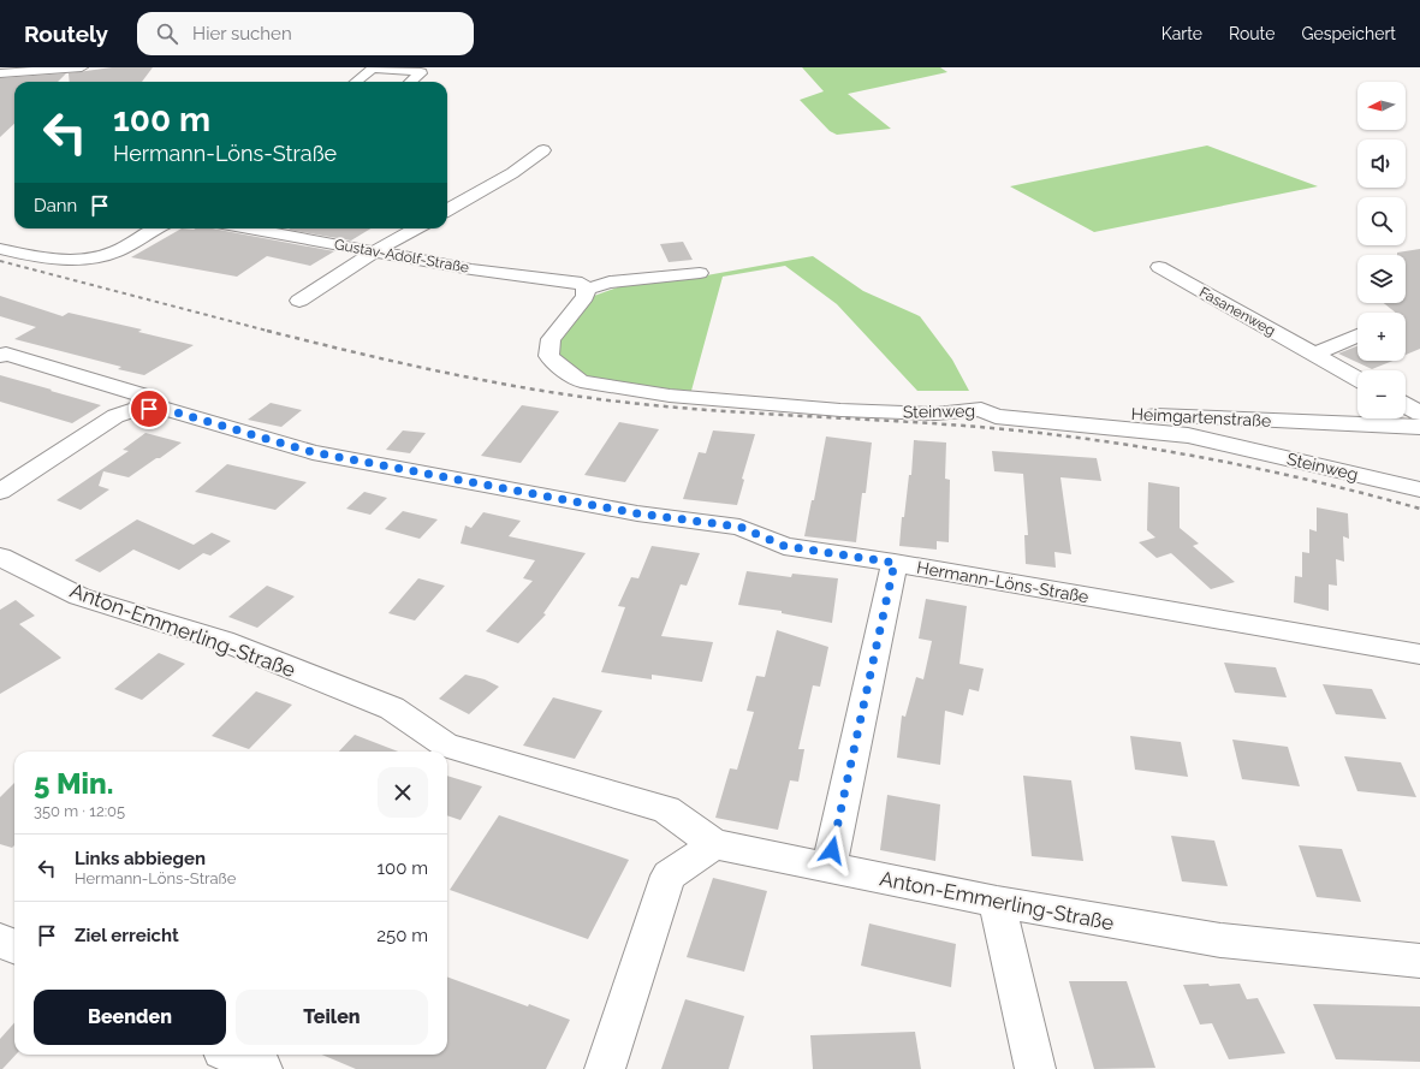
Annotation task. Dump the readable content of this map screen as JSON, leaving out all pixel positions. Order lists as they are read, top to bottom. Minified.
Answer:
{"streets":{"street":["Gustav-Adolf-Straße","Fasanenweg","Steinweg","Heimgartenstraße","Hermann-Löns-Straße","Anton-Emmerling-Straße"]},"crossings":[["Gustav-Adolf-Straße","Steinweg"],["Steinweg","Heimgartenstraße"]],"north":"left","page":{"header":"Routely","search":"Hier suchen","nav":["Karte","Route","Gespeichert"],"map_buttons":["+","−"],"turn":["100 m","Hermann-Löns-Straße"],"then":"Dann","heading":["5 Min.","350 m · 12:05"],"list":[{"name":"Links abbiegen","note":"Hermann-Löns-Straße","value":"100 m"},{"name":"Ziel erreicht","value":"250 m"}],"buttons":["Beenden","Teilen"]}}
